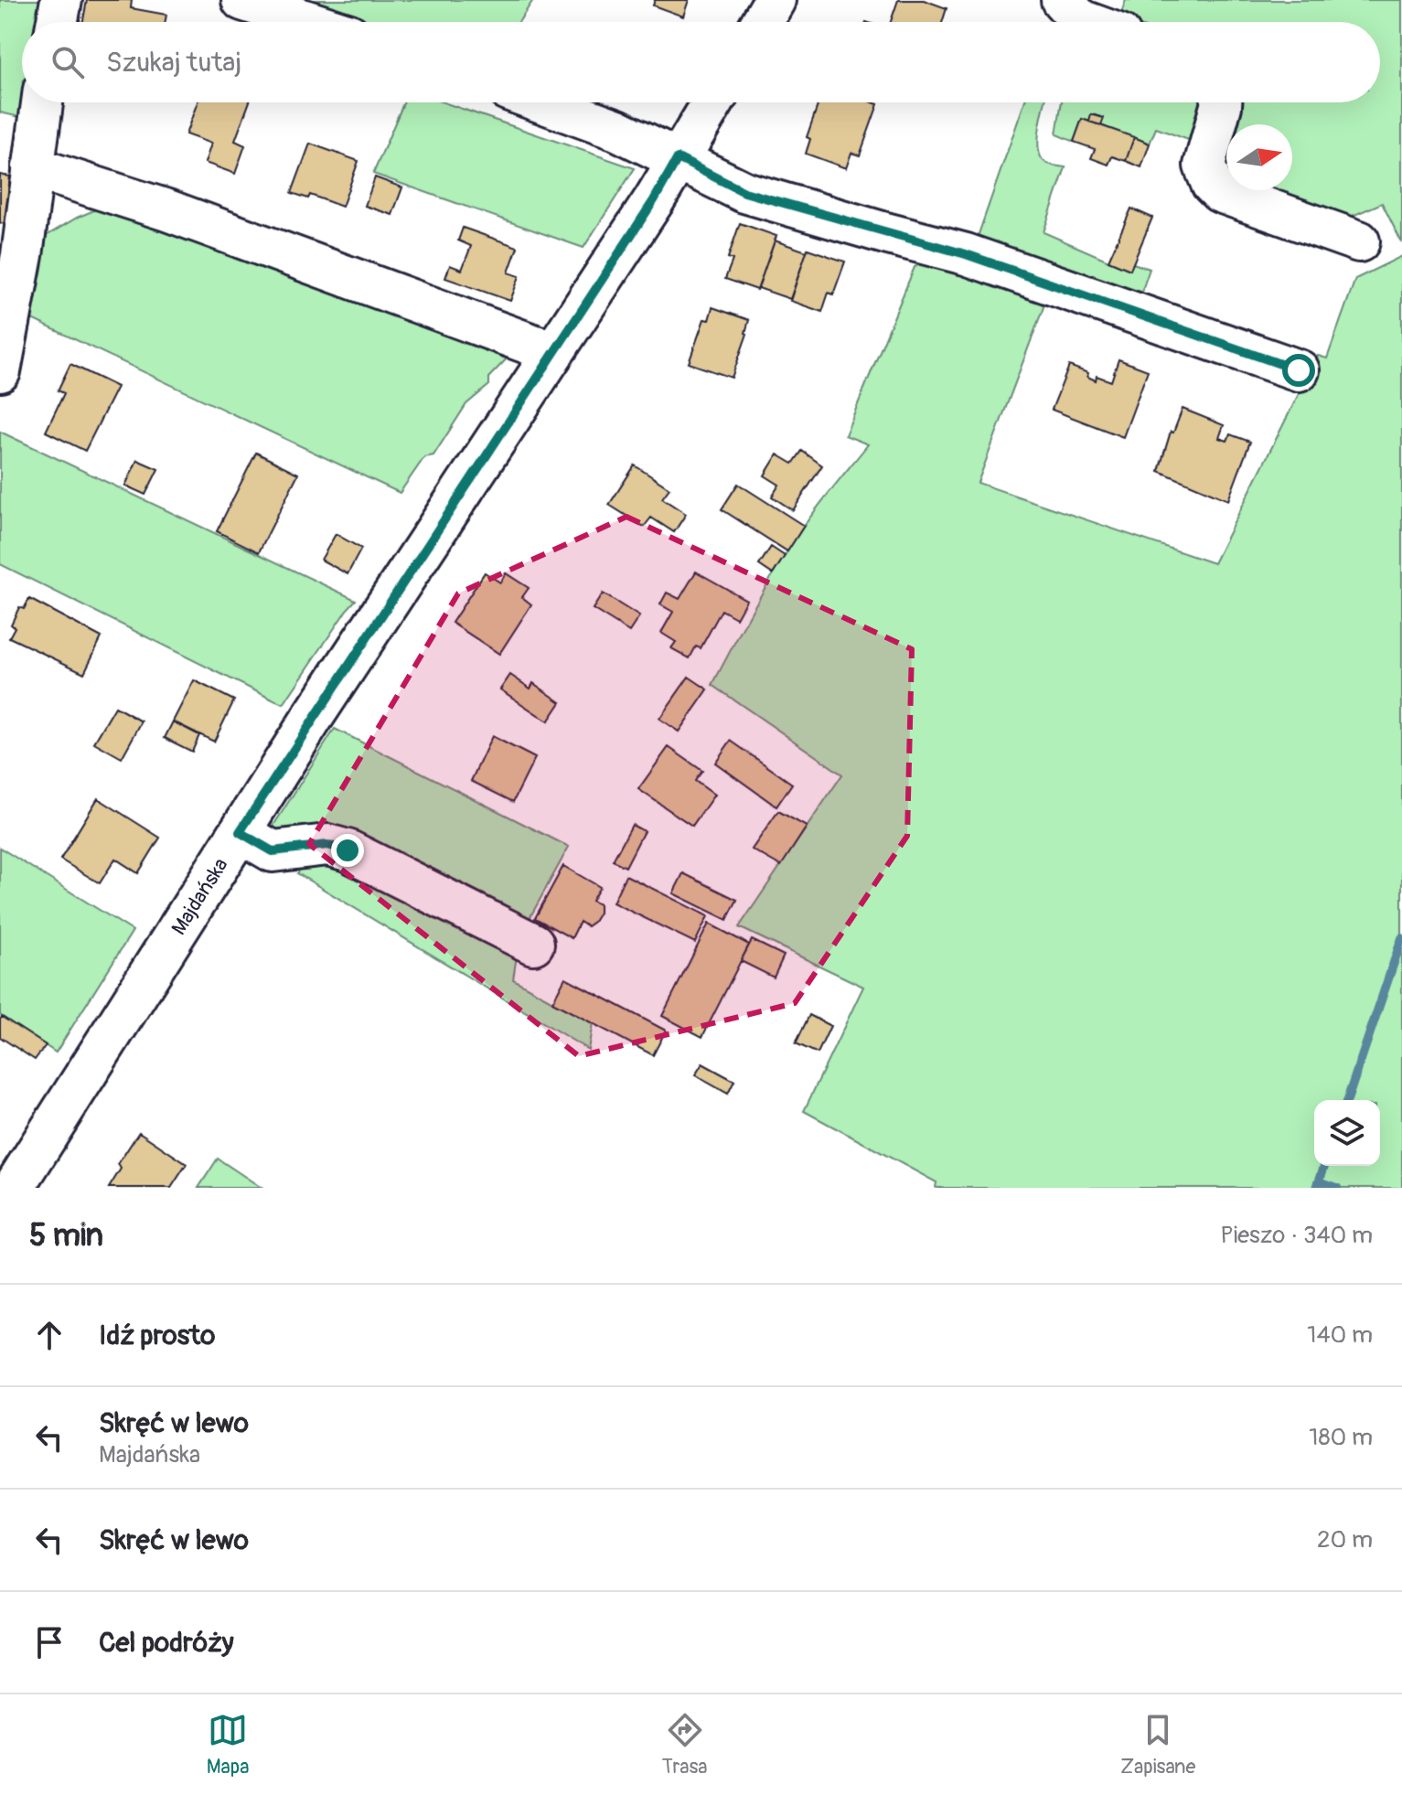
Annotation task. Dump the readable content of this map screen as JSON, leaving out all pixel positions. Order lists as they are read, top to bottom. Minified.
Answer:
{"streets":{"street":["Majdańska"]},"north":"right","page":{"search":"Szukaj tutaj","heading":["5 min","Pieszo · 340 m"],"list":[["Idź prosto","140 m"],["Skręć w lewo","Majdańska","180 m"],["Skręć w lewo","20 m"],"Cel podróży"],"nav":["Mapa","Trasa","Zapisane"]}}
